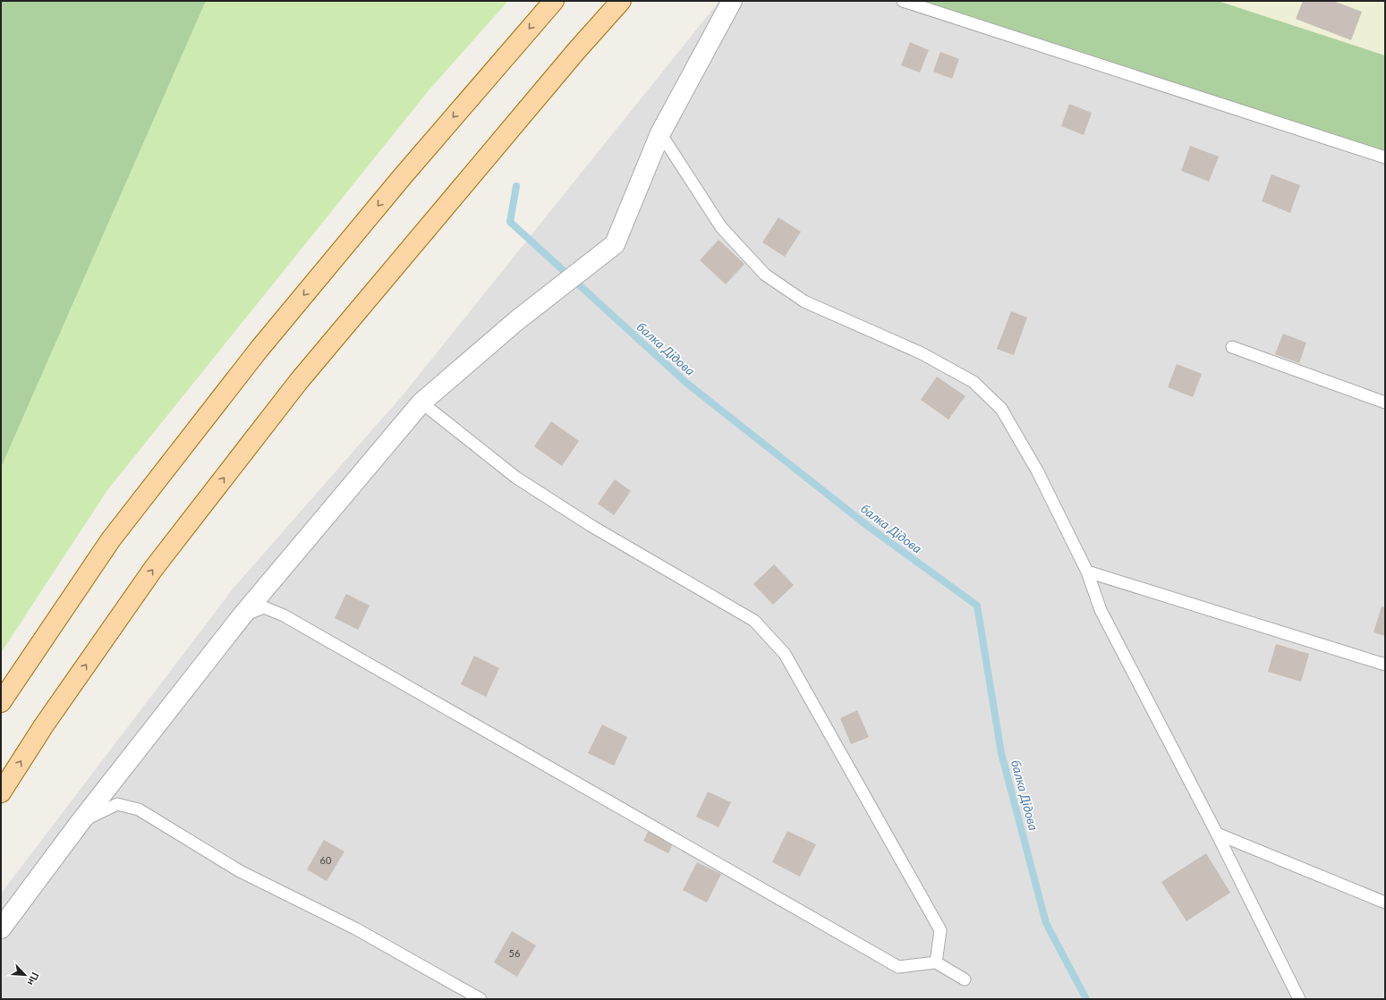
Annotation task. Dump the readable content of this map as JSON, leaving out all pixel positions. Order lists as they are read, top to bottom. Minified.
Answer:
{"water":["балка Дідова"],"house_numbers":["60","56"],"north":"bottom right"}
